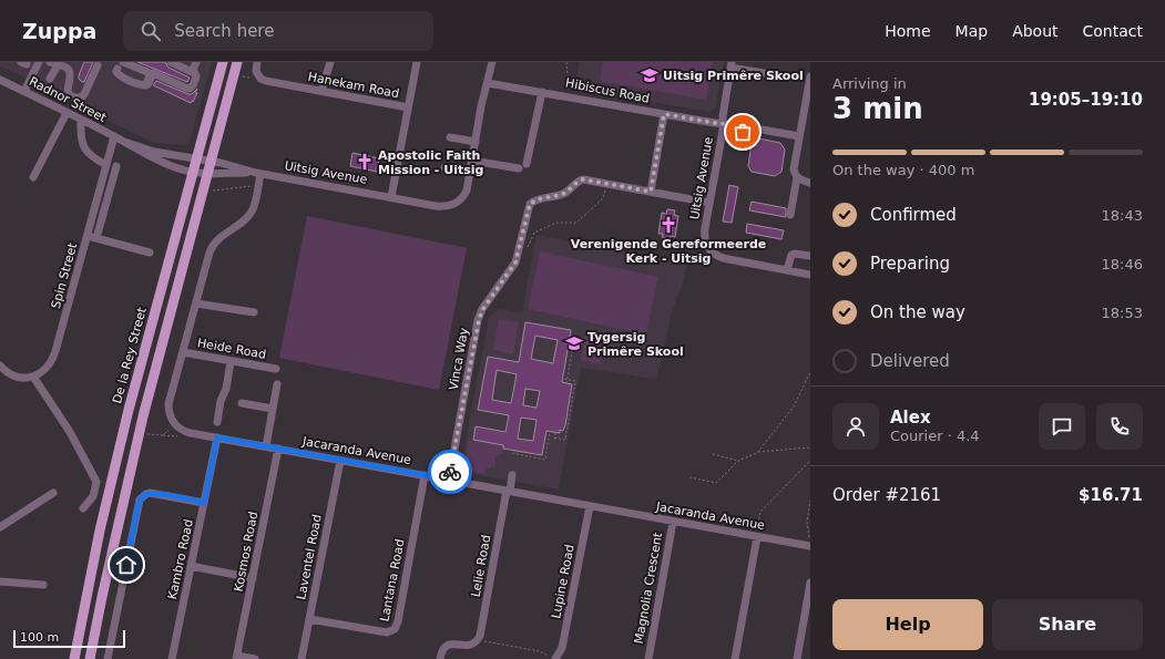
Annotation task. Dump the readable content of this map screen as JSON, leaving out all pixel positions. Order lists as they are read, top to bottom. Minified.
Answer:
{"streets":{"main road":["De la Rey Street"],"street":["Hanekam Road","Hibiscus Road","Radnor Street","Uitsig Avenue","Spin Street","Heide Road","Vinca Way","Jacaranda Avenue","Kosmos Road","Laventel Road","Kambro Road","Lelie Road","Lantana Road","Lupine Road","Magnolia Crescent"]},"crossings":[["Hibiscus Road","Uitsig Avenue"],["Radnor Street","Uitsig Avenue"],["Radnor Street","Spin Street"],["Radnor Street","De la Rey Street"],["Uitsig Avenue","De la Rey Street"],["Uitsig Avenue","Vinca Way"],["Uitsig Avenue","Jacaranda Avenue"],["Heide Road","Jacaranda Avenue"],["Vinca Way","Jacaranda Avenue"],["Jacaranda Avenue","Kosmos Road"],["Jacaranda Avenue","Laventel Road"],["Jacaranda Avenue","Kambro Road"],["Jacaranda Avenue","Lelie Road"],["Jacaranda Avenue","Lantana Road"],["Jacaranda Avenue","Lupine Road"],["Jacaranda Avenue","Magnolia Crescent"],["Laventel Road","Lantana Road"]],"places":{"school or university":["Uitsig Primêre Skool","Tygersig Primêre Skool"],"church":["Apostolic Faith Mission - Uitsig","Verenigende Gereformeerde Kerk - Uitsig"]},"scale_bar":"100 m","page":{"header":"Zuppa","search":"Search here","nav":["Home","Map","About","Contact"],"heading":["3 min","Arriving in","19:05–19:10"],"panel":["Alex","Courier · 4.4","Order #2161","$16.71"],"bar":"On the way · 400 m","list":[["Confirmed","18:43"],["Preparing","18:46"],["On the way","18:53"],"Delivered"],"buttons":["Help","Share"],"scale":"100 m"}}
